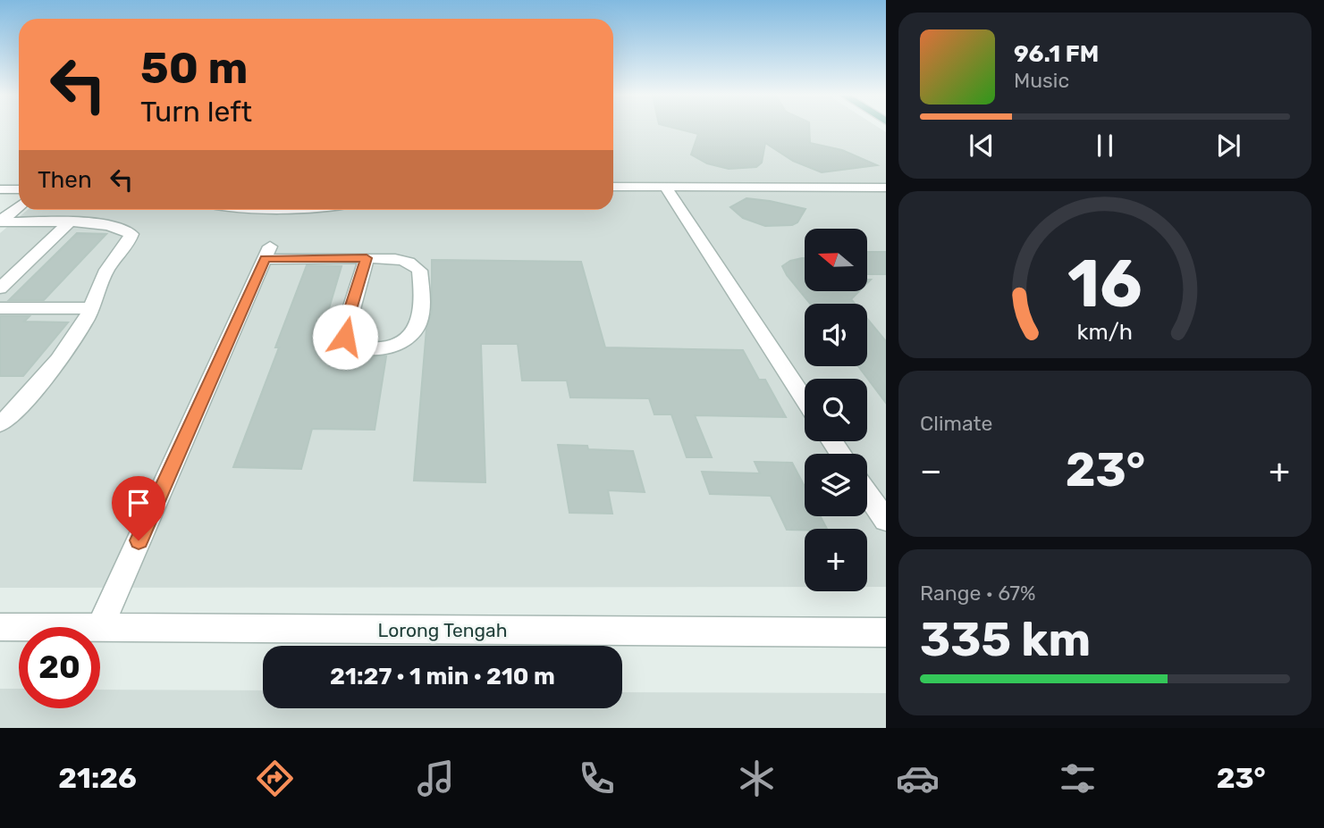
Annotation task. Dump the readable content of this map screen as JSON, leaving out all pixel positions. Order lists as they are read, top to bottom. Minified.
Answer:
{"streets":{"street":["Lorong Tengah"]},"north":"left","page":{"turn":["50 m","Turn left"],"song":["96.1 FM","Music"],"then":"Then","map_buttons":"+","tile":["Climate",["Range · 67%","335 km"]],"heat":["−","23°","+"],"limit":"20","trip":"21:27 · 1 min · 210 m","tabs":["21:26","23°"],"gauge":["16","km/h"]}}
